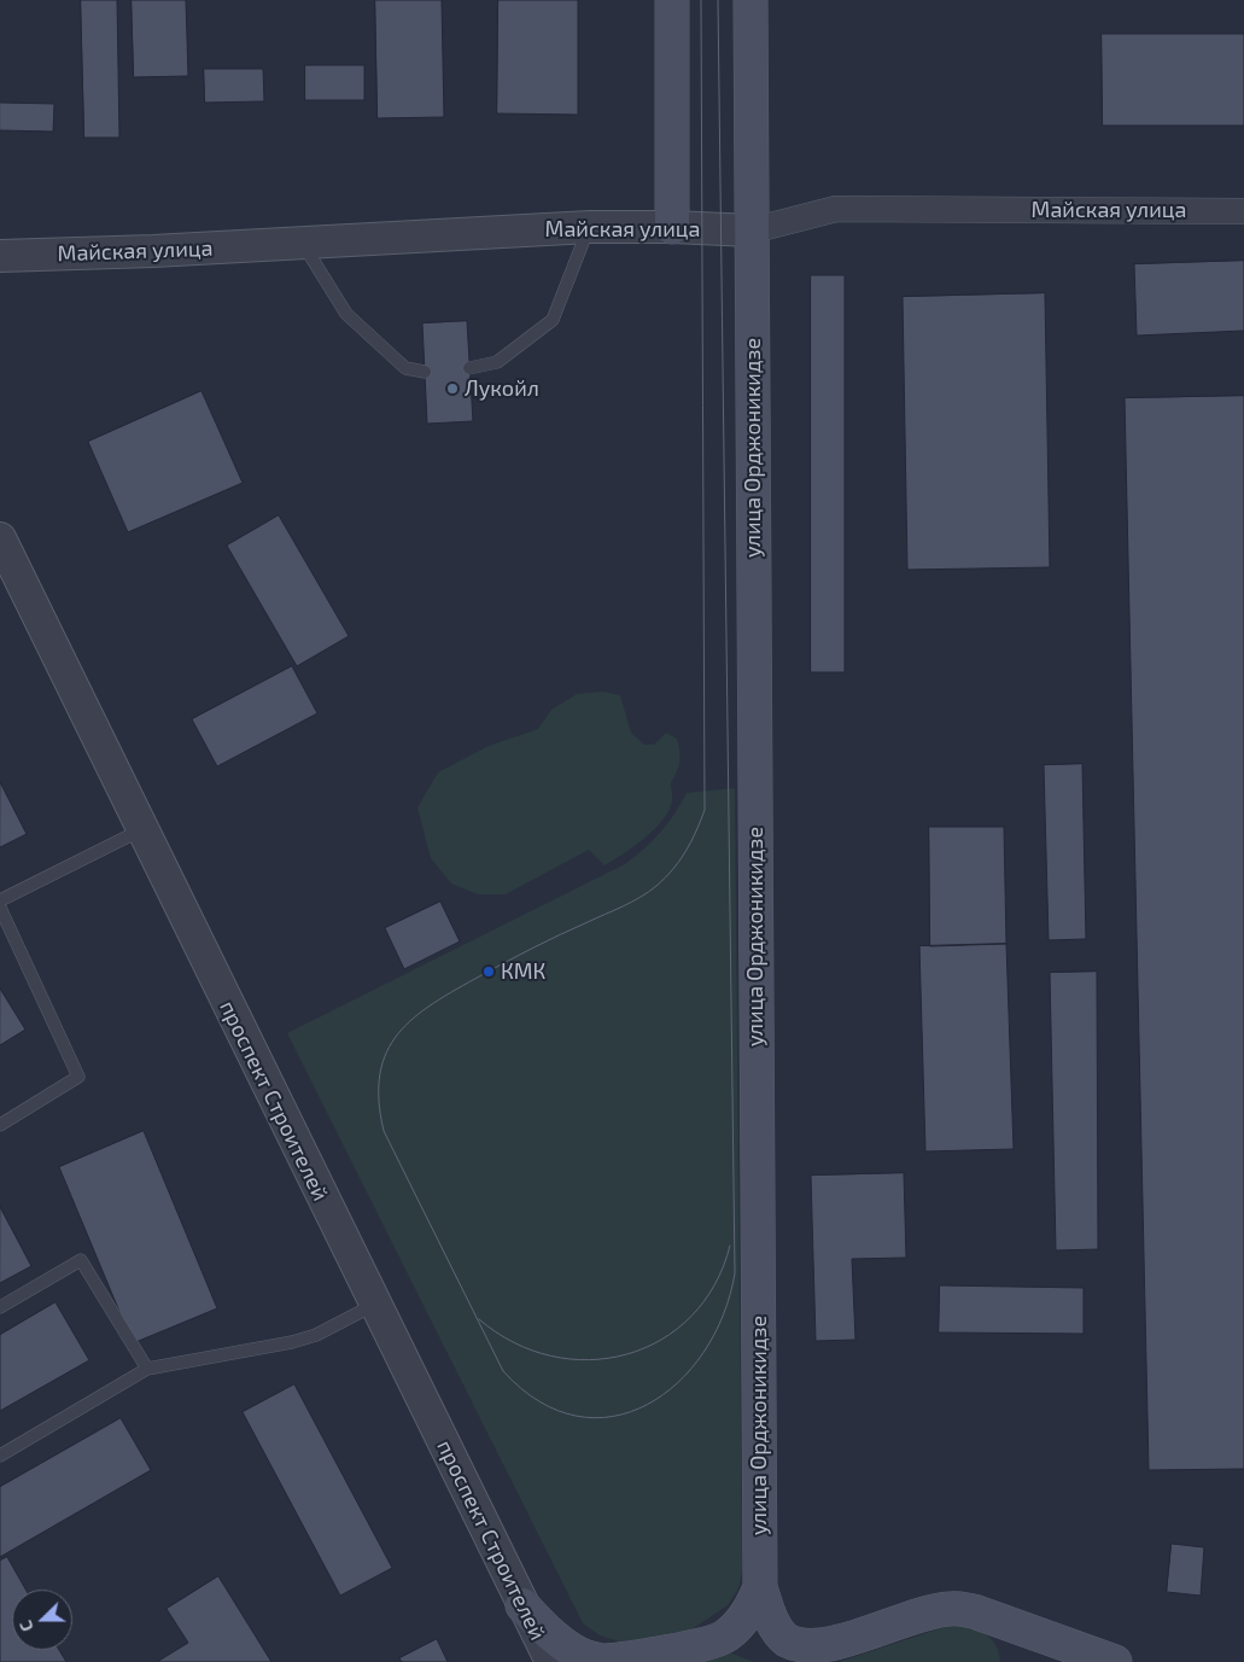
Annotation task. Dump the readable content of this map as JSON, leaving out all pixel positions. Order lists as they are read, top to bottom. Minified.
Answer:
{"streets":{"main road":["улица Орджоникидзе"],"street":["Майская улица","проспект Строителей"]},"crossings":[["Майская улица","улица Орджоникидзе"],["улица Орджоникидзе","проспект Строителей"]],"places":["Лукойл","КМК"],"north":"left"}
